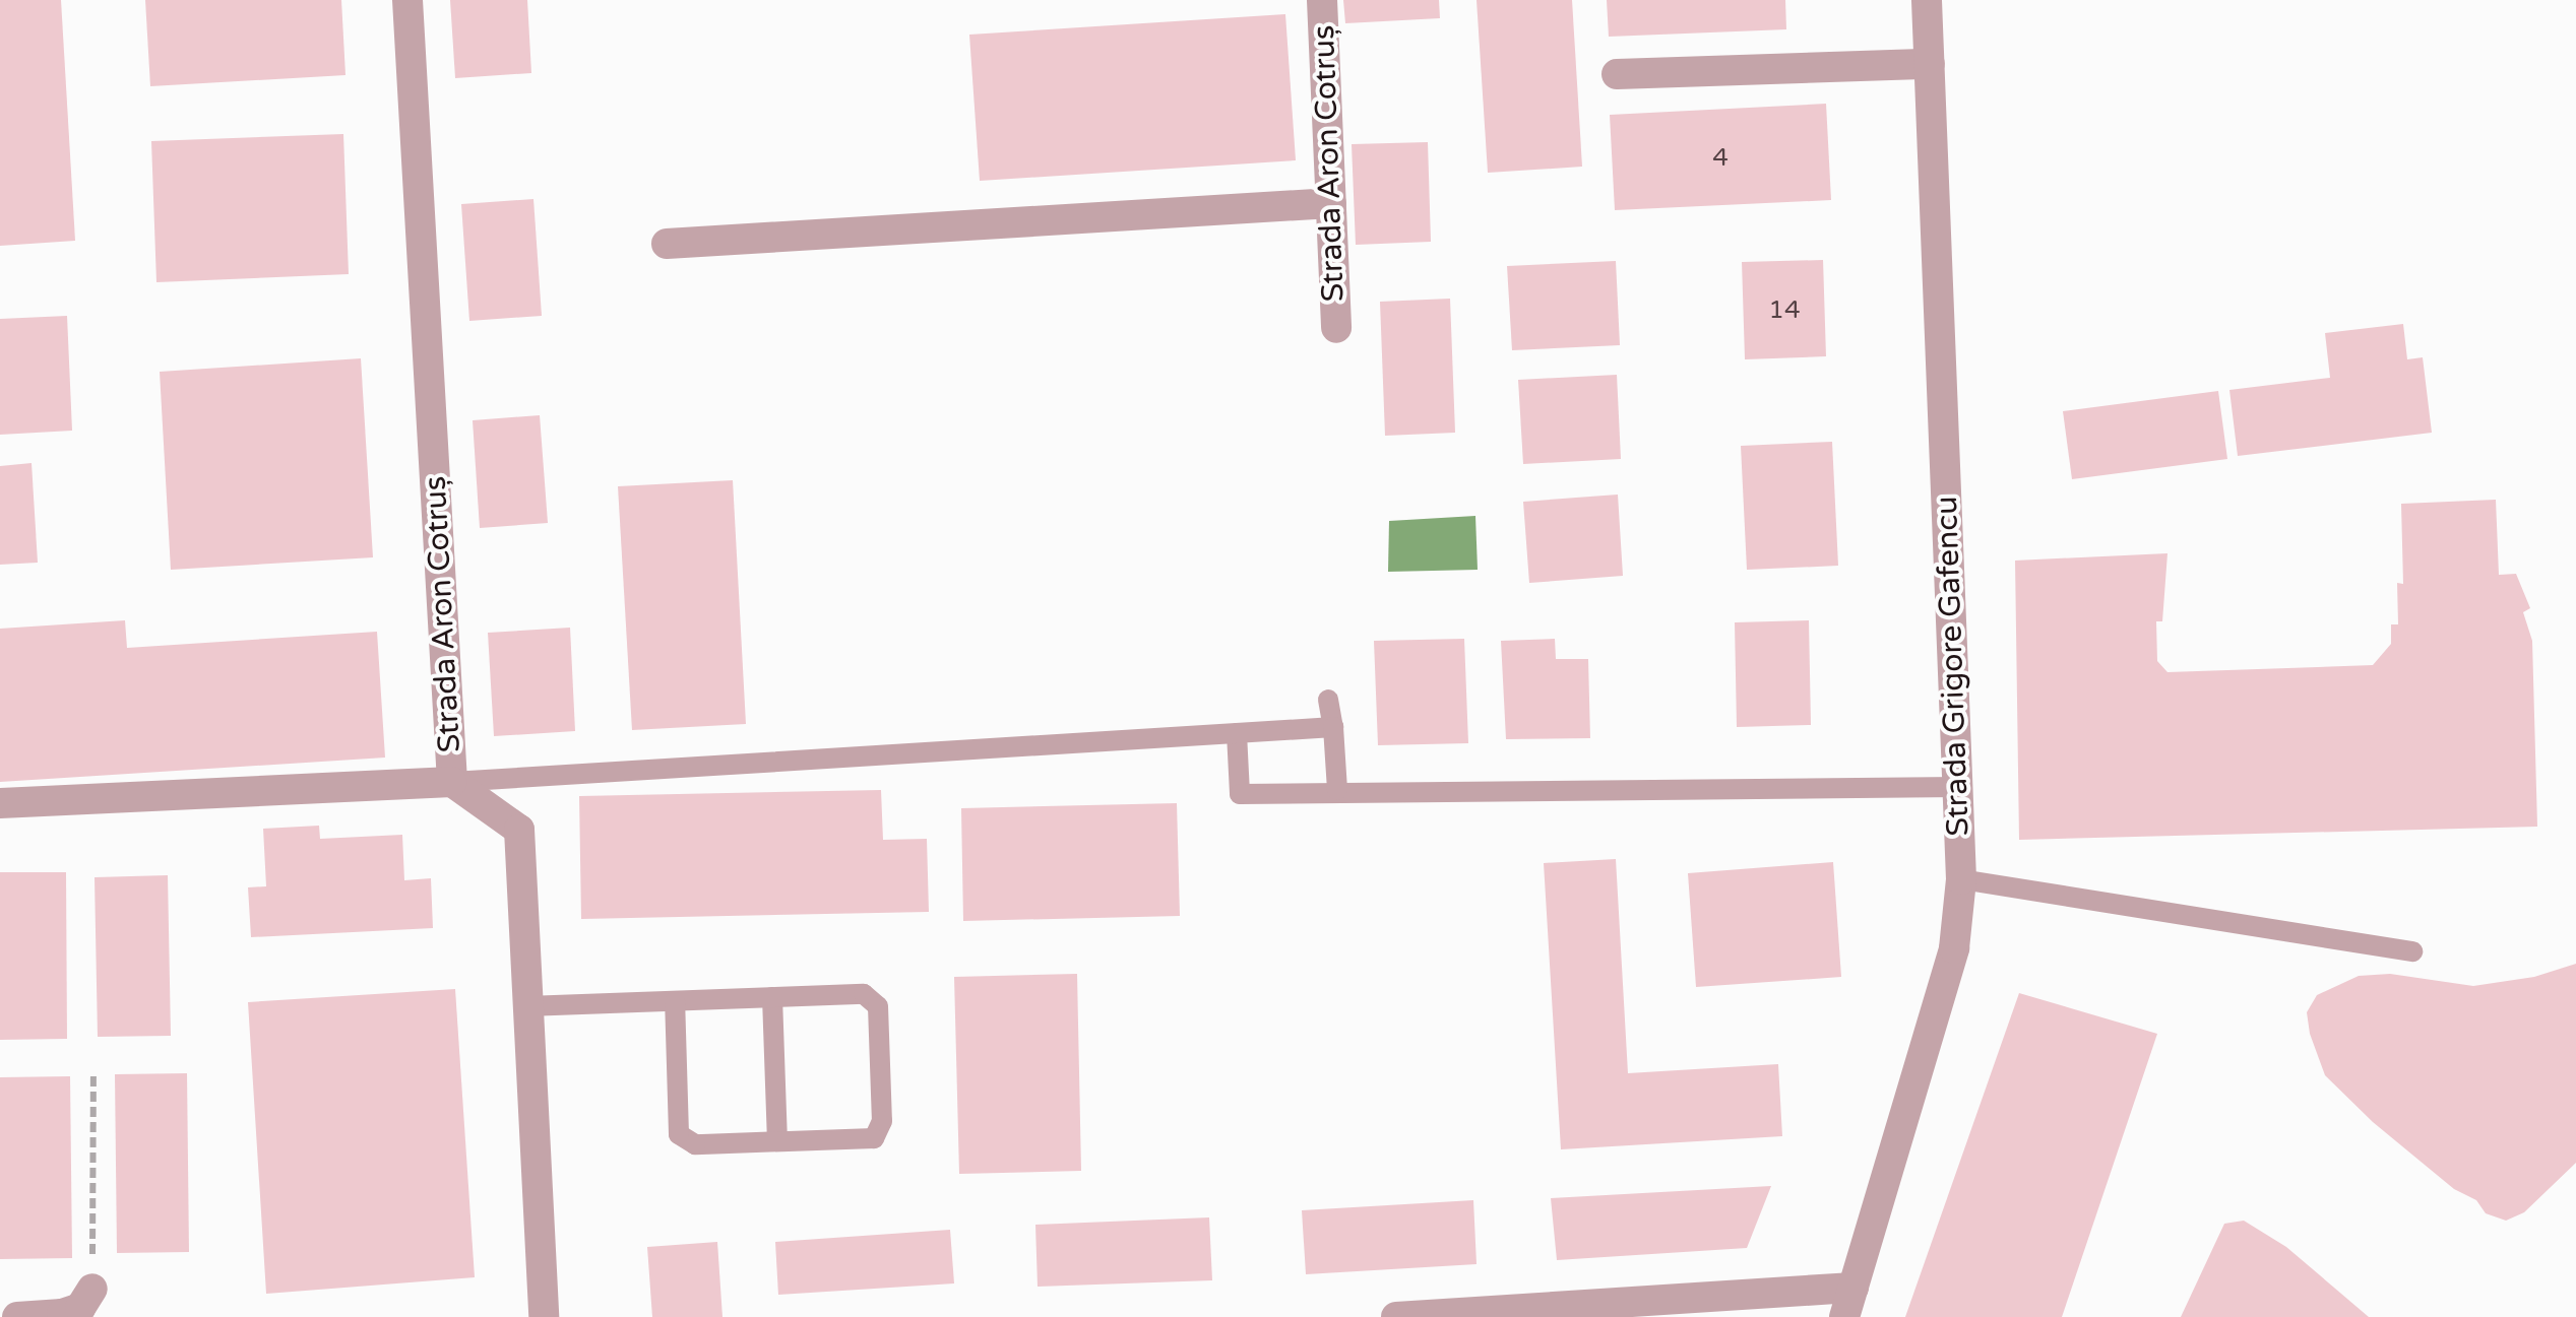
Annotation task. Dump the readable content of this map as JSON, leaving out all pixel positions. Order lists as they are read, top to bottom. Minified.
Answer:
{"streets":{"street":["Strada Aron Cotruș","Strada Grigore Gafencu"]},"house_numbers":["4","14"]}
